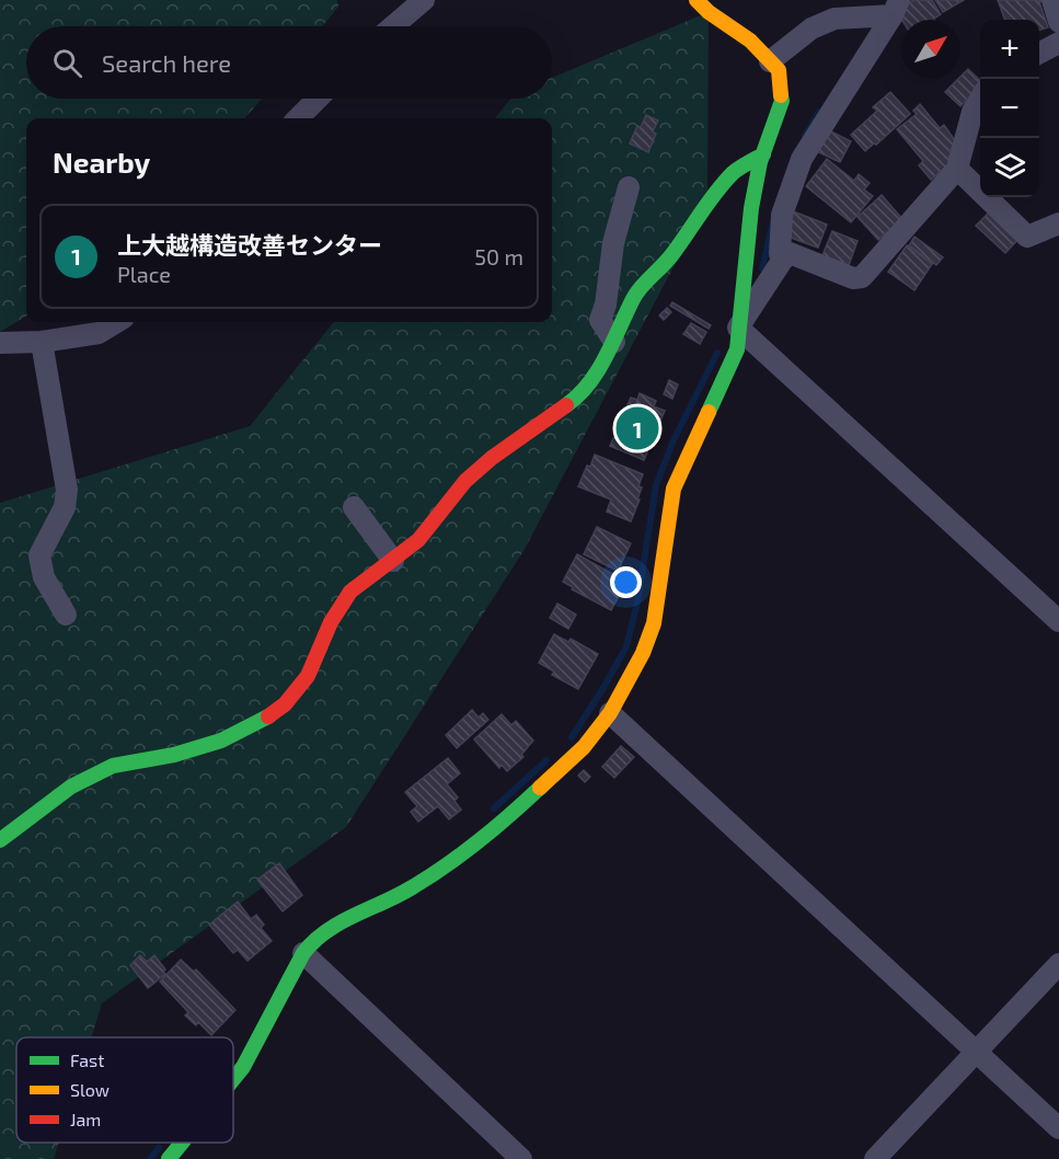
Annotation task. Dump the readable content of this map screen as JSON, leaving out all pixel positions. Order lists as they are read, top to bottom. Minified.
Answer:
{"legend":["Fast","Slow","Jam"],"north":"top right","page":{"map_buttons":["+","−"],"search":"Search here","heading":"Nearby","list":[{"mark":"1","name":"上大越構造改善センター","note":"Place","value":"50 m"}],"pins":"1"}}
